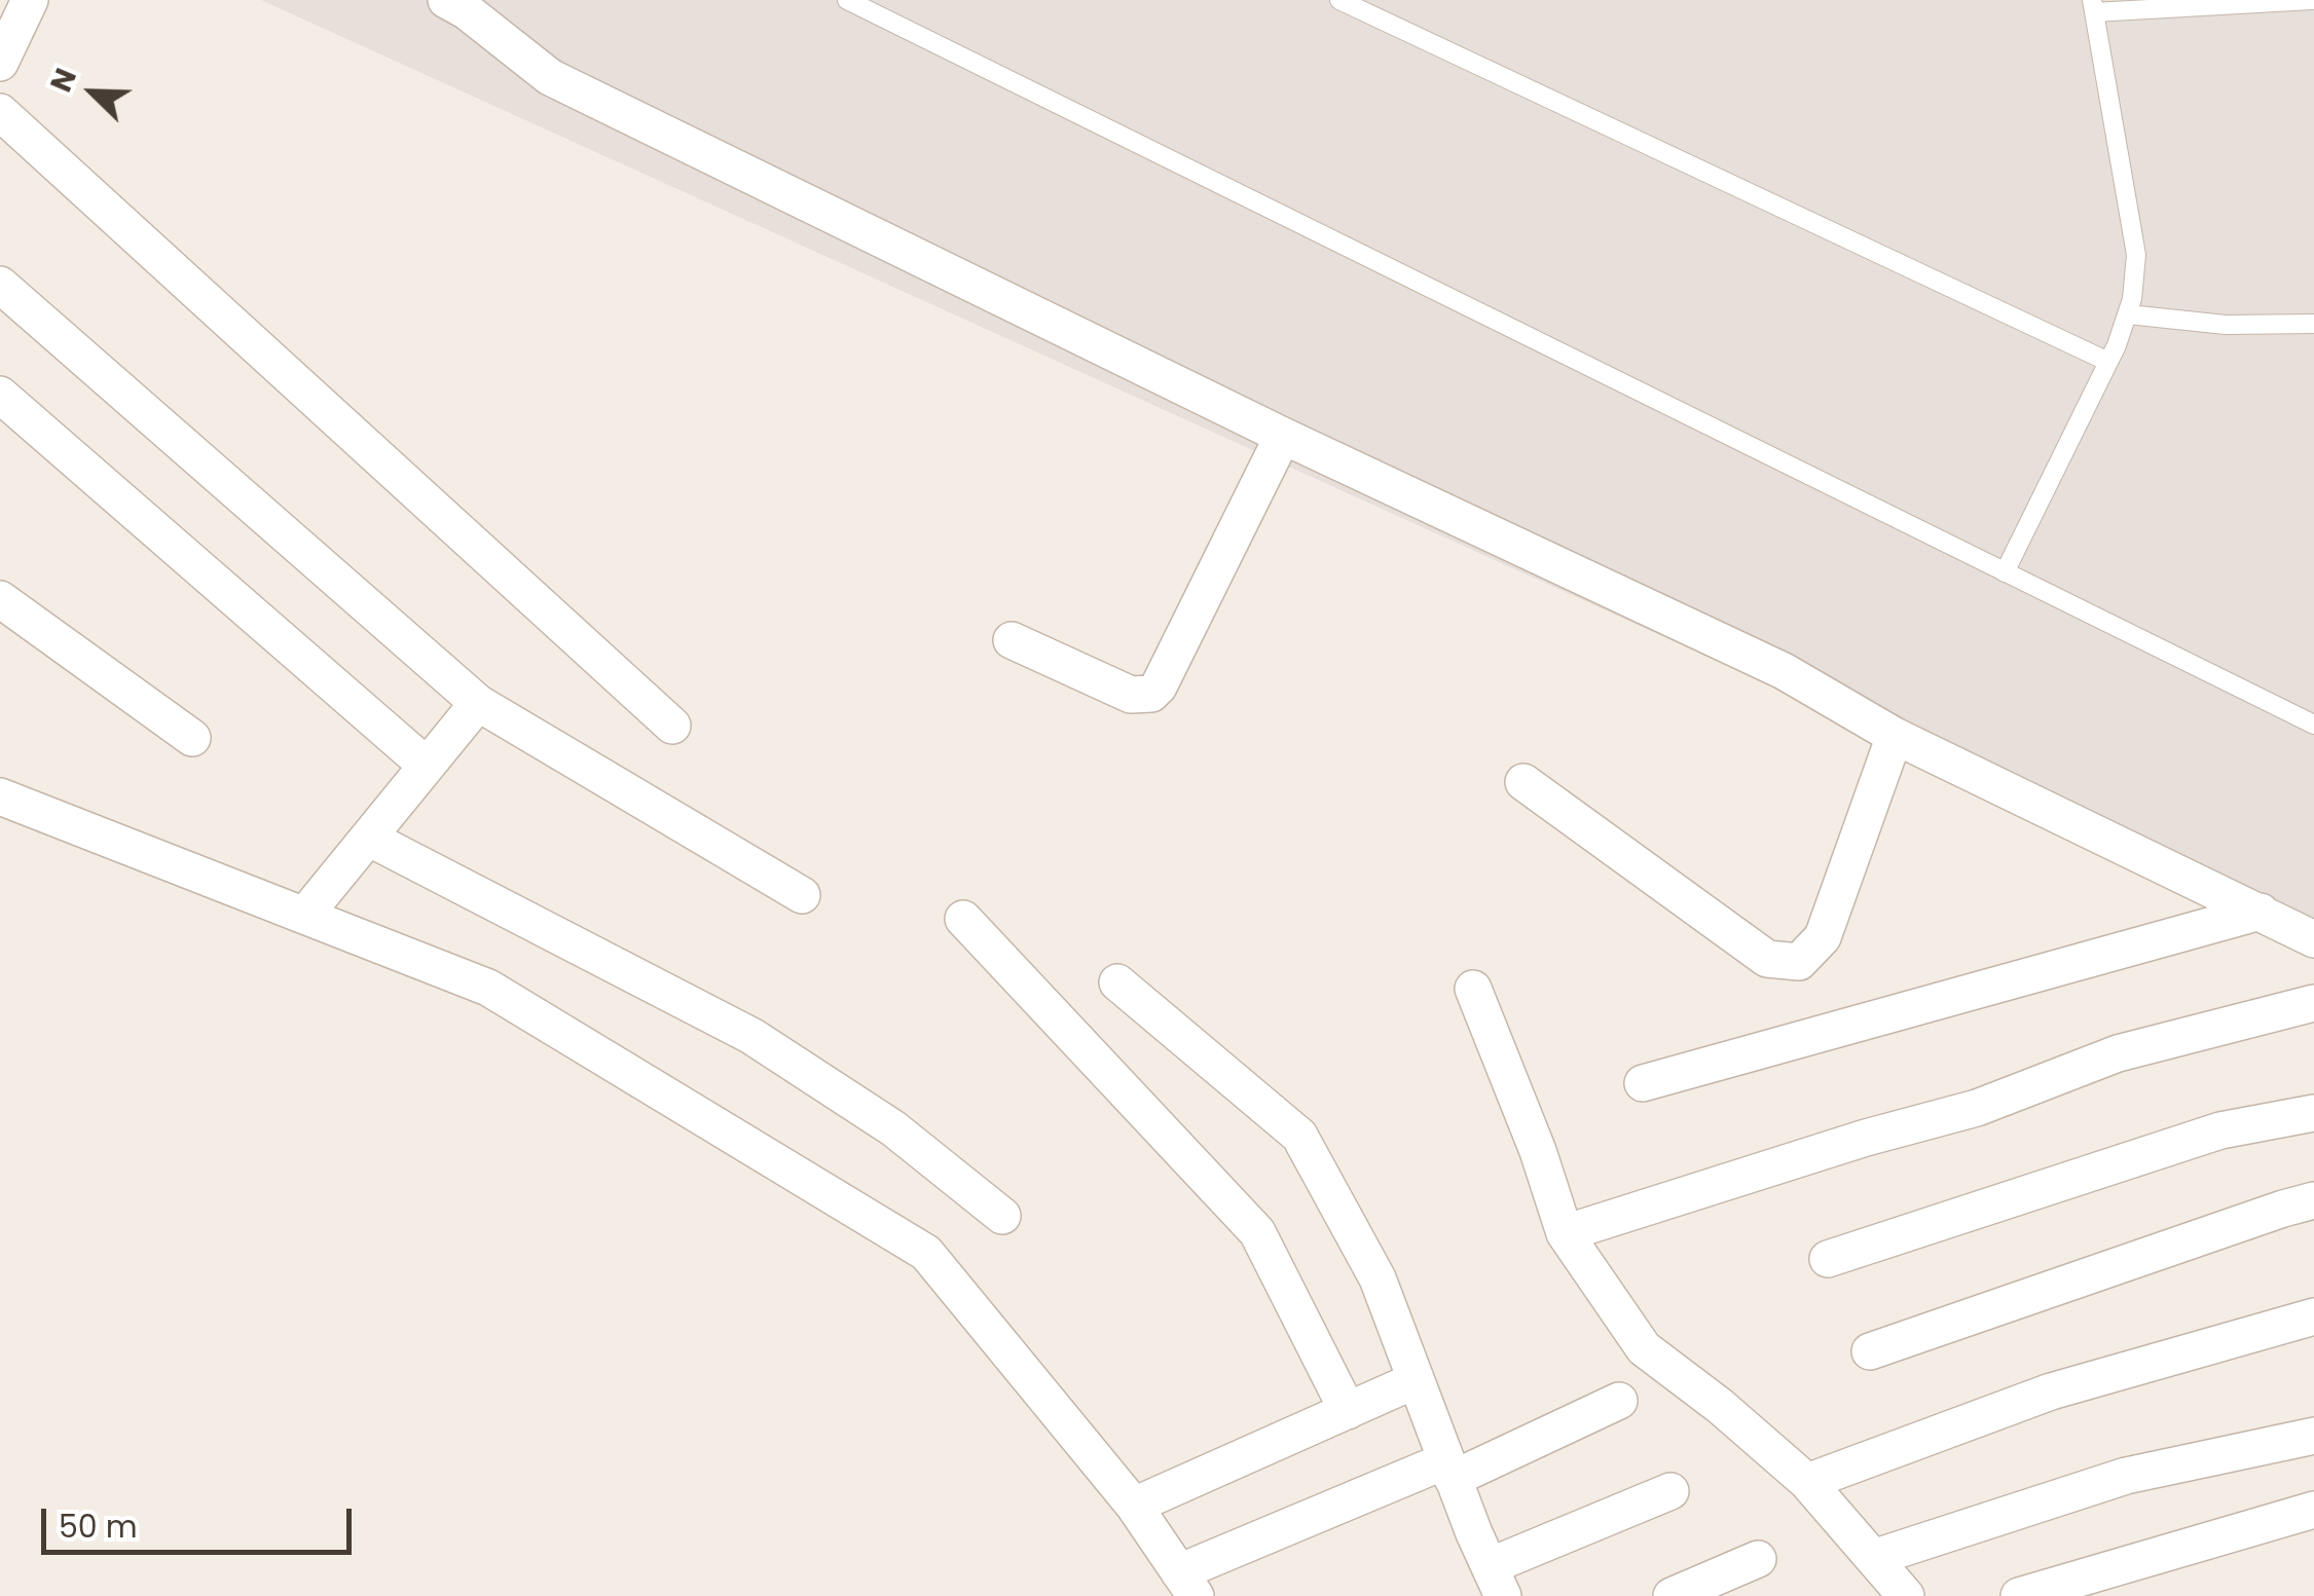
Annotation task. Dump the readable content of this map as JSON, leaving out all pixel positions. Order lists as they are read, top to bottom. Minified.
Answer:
{"scale_bar":"50 m","north":"top left"}
